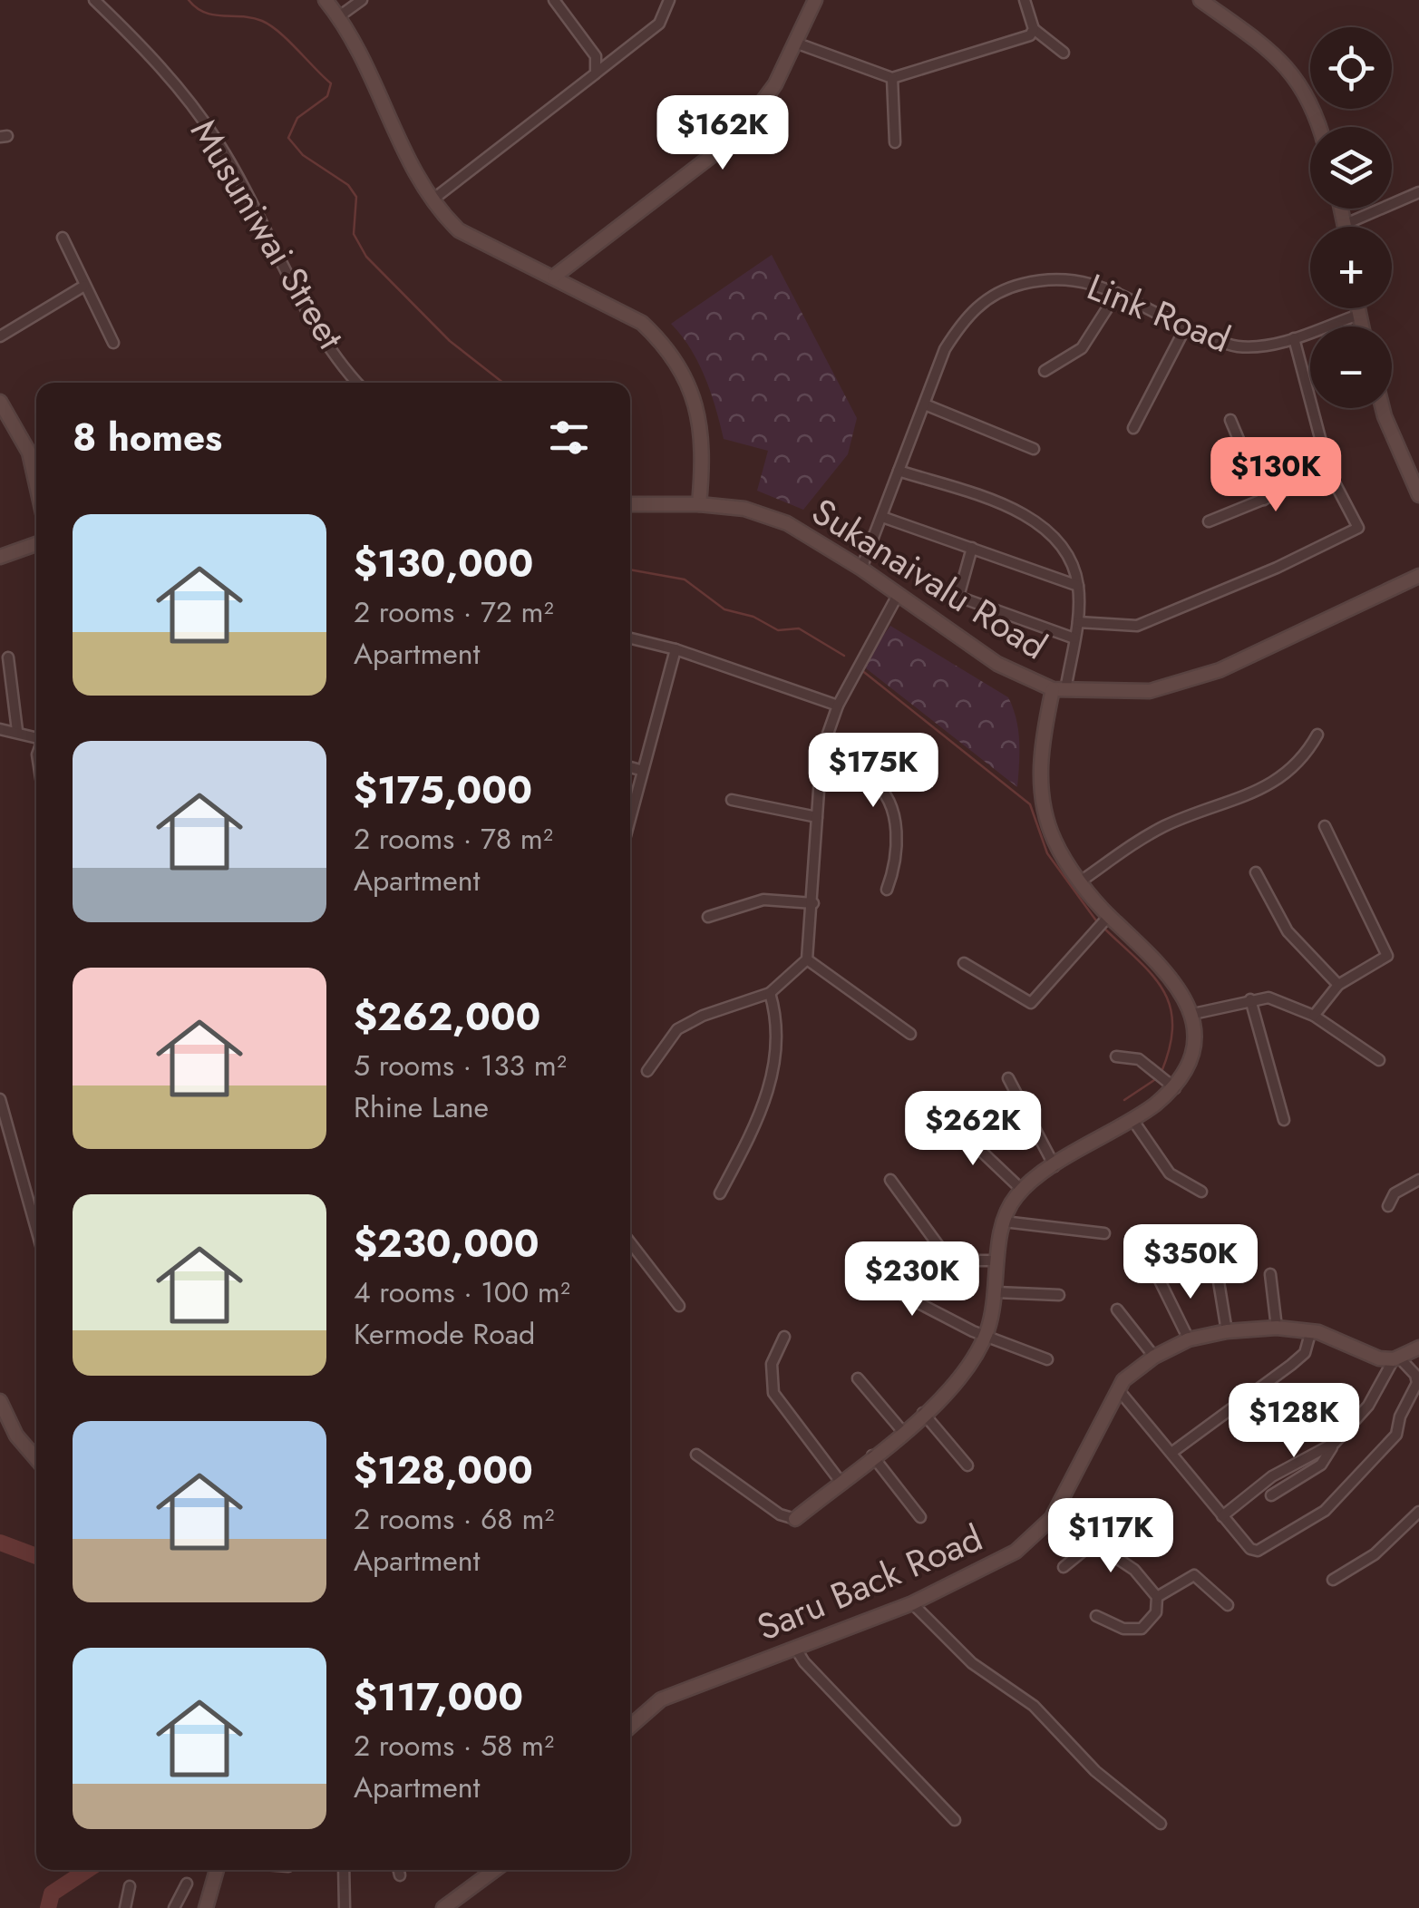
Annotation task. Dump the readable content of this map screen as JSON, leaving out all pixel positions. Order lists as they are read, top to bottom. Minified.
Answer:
{"streets":{"main road":["Sukanaivalu Road","Saru Back Road"],"street":["Musuniwai Street","Link Road"]},"crossings":[["Link Road","Sukanaivalu Road"]],"page":{"map_buttons":["+","−"],"price":["$162K","$130K","$175K","$262K","$350K","$230K","$128K","$117K"],"heading":"8 homes","list":[{"name":"$130,000","note":"2 rooms · 72 m² · Apartment"},{"name":"$175,000","note":"2 rooms · 78 m² · Apartment"},{"name":"$262,000","note":"5 rooms · 133 m² · Rhine Lane"},{"name":"$230,000","note":"4 rooms · 100 m² · Kermode Road"},{"name":"$128,000","note":"2 rooms · 68 m² · Apartment"},{"name":"$117,000","note":"2 rooms · 58 m² · Apartment"}]}}
